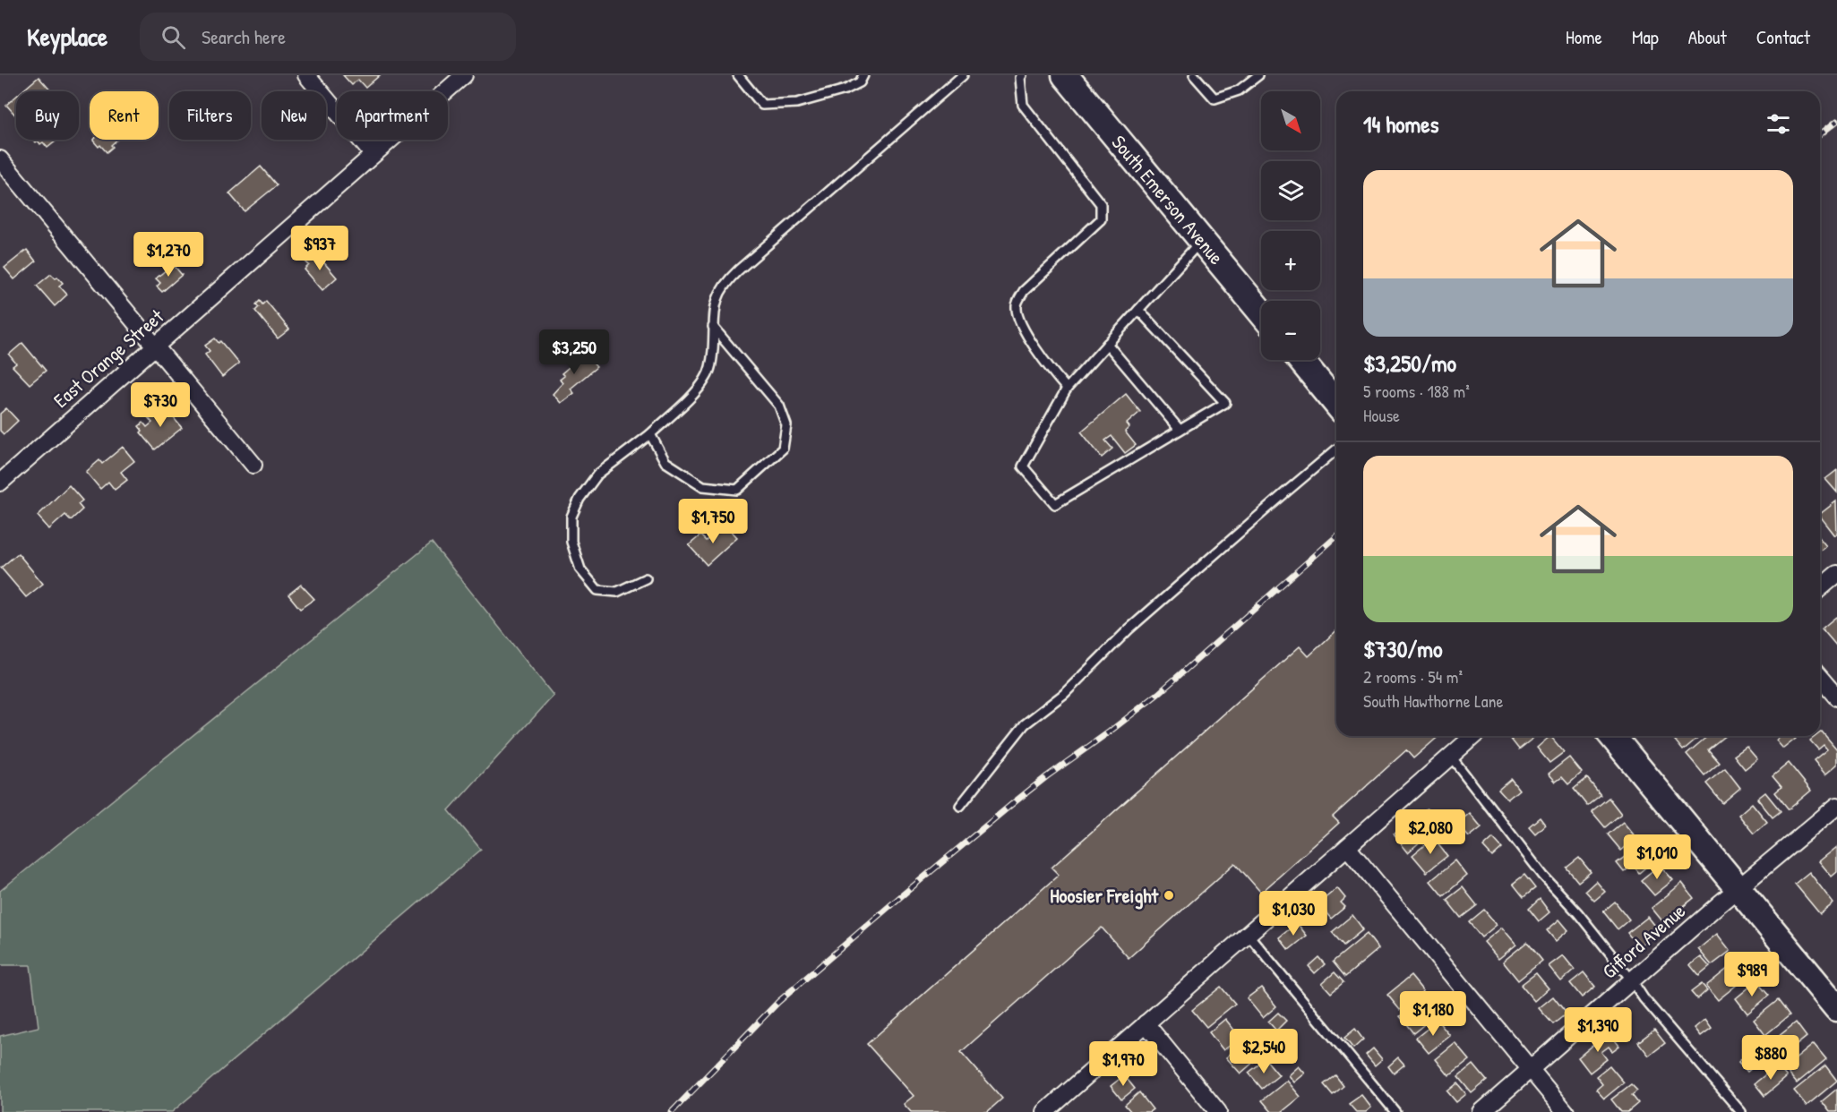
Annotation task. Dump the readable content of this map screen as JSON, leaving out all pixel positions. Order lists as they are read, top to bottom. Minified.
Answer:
{"streets":{"main road":["South Emerson Avenue"],"street":["East Orange Street","Gifford Avenue"]},"places":["Hoosier Freight"],"north":"bottom right","page":{"header":"Keyplace","search":"Search here","nav":["Home","Map","About","Contact"],"map_buttons":["+","−"],"chip":["Buy","Rent","Filters","New","Apartment"],"heading":"14 homes","list":[{"name":"$3,250/mo","note":"5 rooms · 188 m² · House"},{"name":"$730/mo","note":"2 rooms · 54 m² · South Hawthorne Lane"}],"price":["$937","$1,270","$3,250","$730","$1,750","$2,080","$1,010","$1,030","$989","$1,180","$1,390","$2,540","$880","$1,970"]}}
